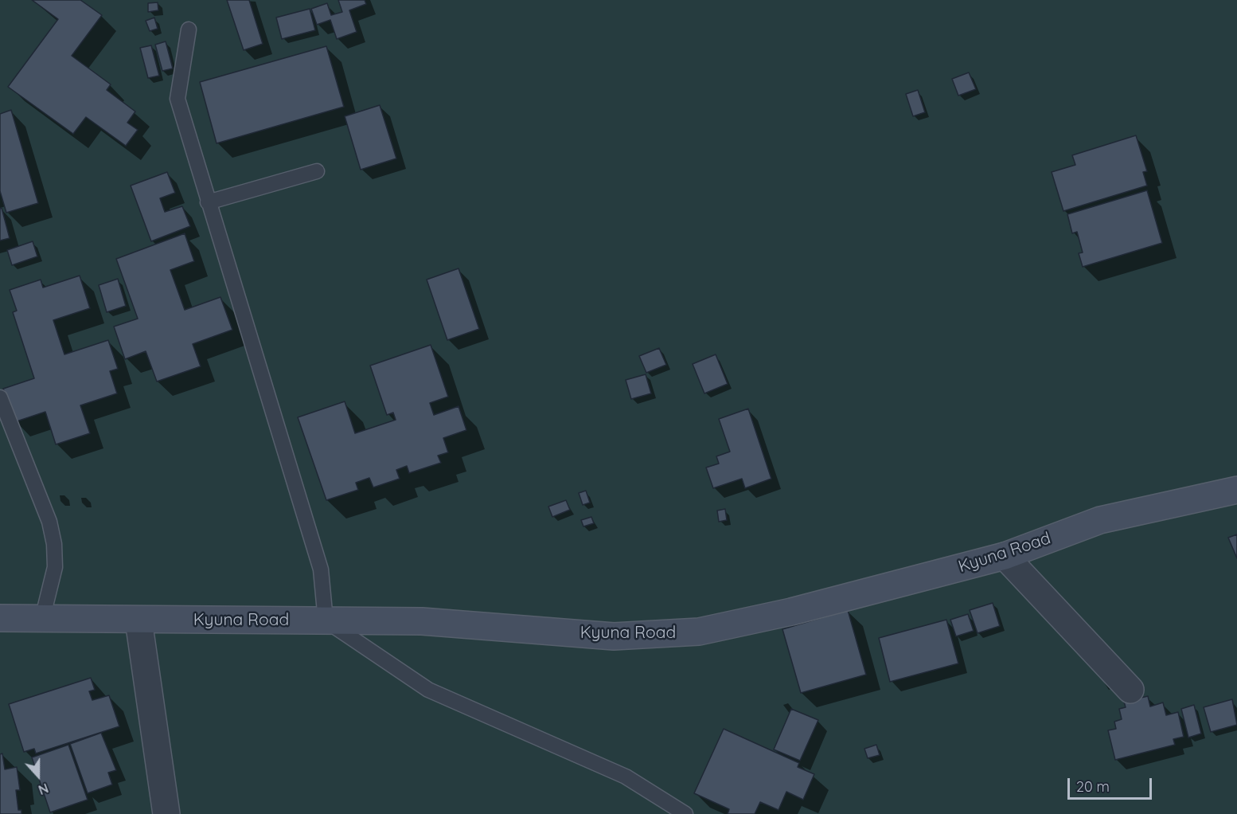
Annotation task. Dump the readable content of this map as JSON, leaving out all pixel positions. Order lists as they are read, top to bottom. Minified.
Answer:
{"streets":{"main road":["Kyuna Road"]},"scale_bar":"20 m","north":"bottom"}
